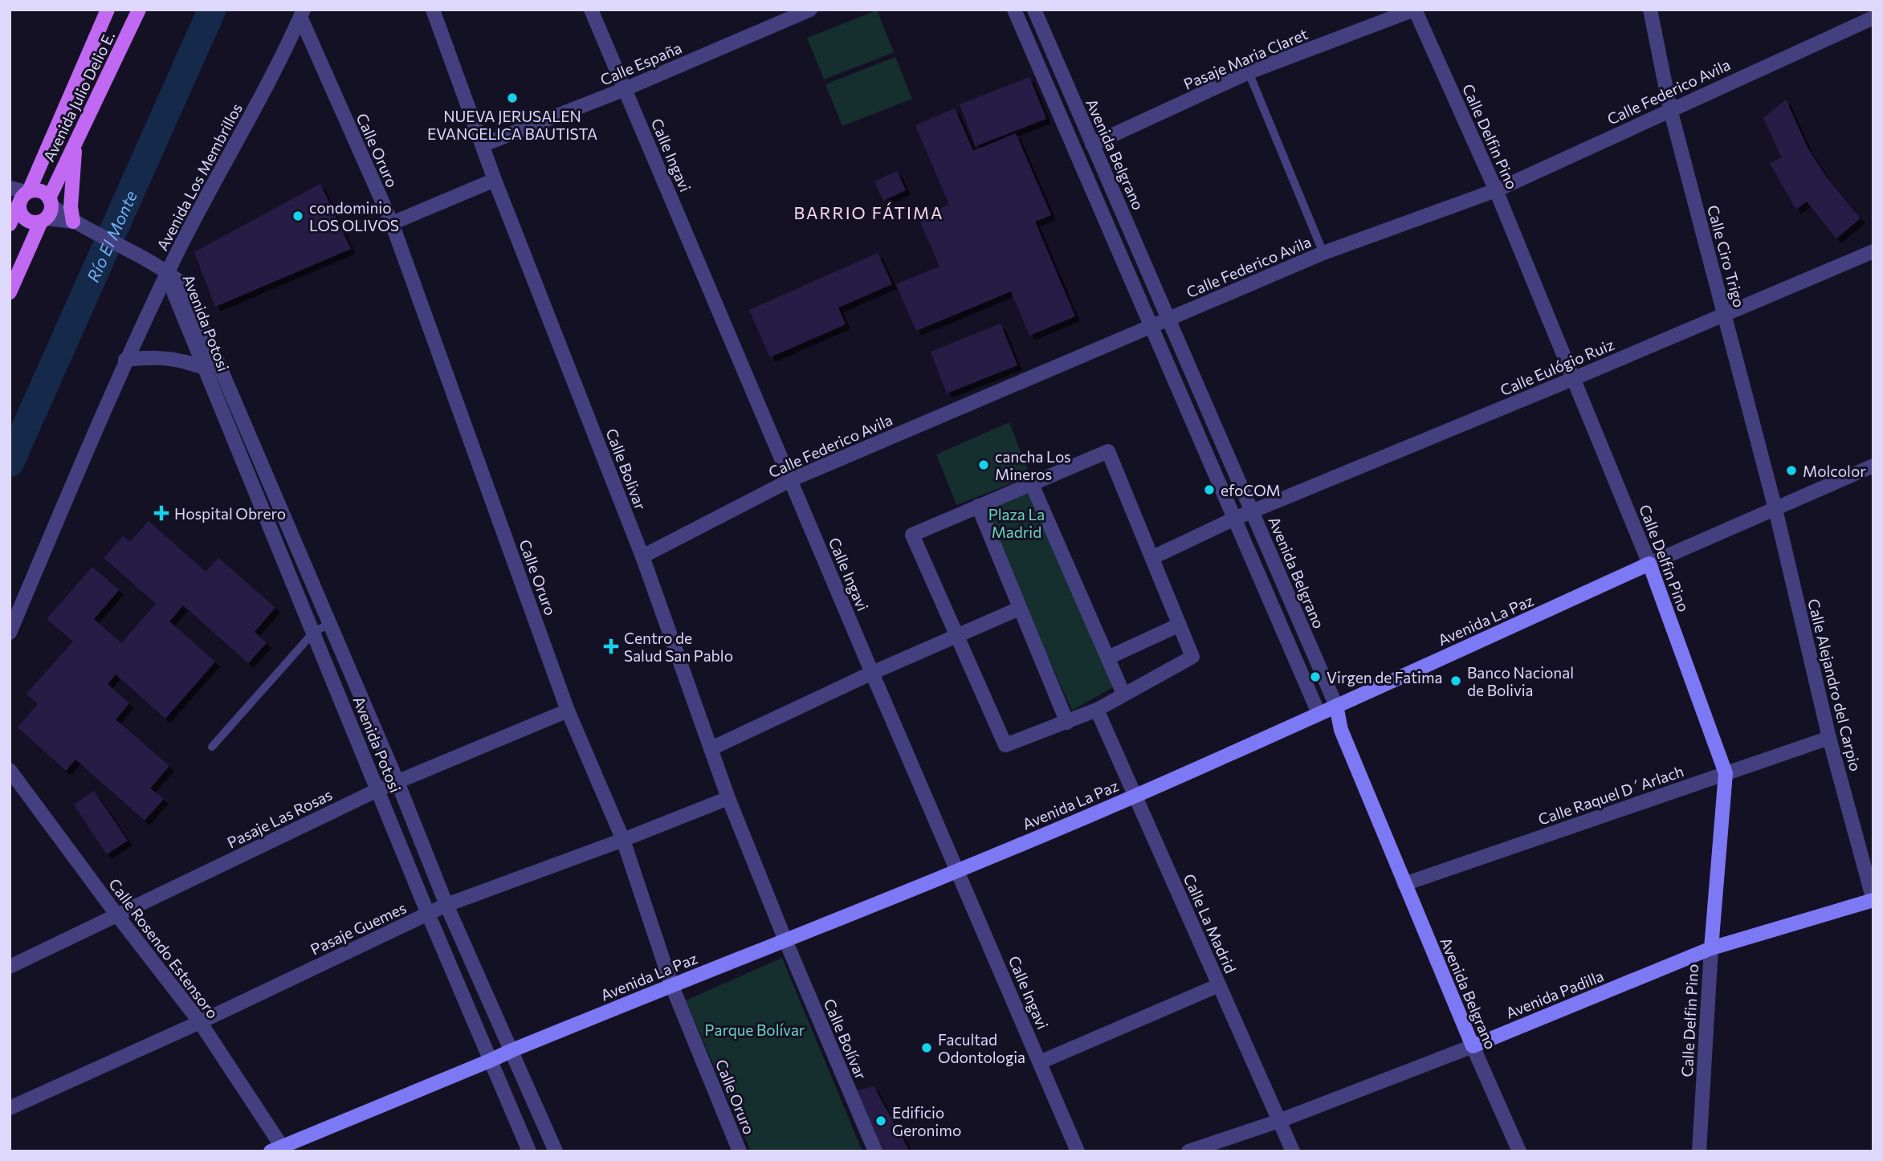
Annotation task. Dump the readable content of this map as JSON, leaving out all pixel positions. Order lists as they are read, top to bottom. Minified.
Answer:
{"streets":{"main road":["Avenida Julio Delio E.","Calle Delfin Pino","Avenida Belgrano","Avenida La Paz","Avenida Padilla"],"street":["Pasaje Maria Claret","Calle España","Calle Federico Avila","Calle Oruro","Calle Ingavi","Avenida Los Membrillos","Calle Ciro Trigo","Avenida Potosi","Calle Eulógio Ruiz","Calle Bolivar","Calle Alejandro del Carpio","Calle Raquel D´Arlach","Pasaje Las Rosas","Calle La Madrid","Pasaje Guemes","Calle Rosendo Estensoro","Calle Bolívar"]},"crossings":[["Pasaje Maria Claret","Calle Delfin Pino"],["Pasaje Maria Claret","Avenida Belgrano"],["Calle España","Calle Ingavi"],["Calle España","Calle Bolivar"],["Calle Federico Avila","Calle Delfin Pino"],["Calle Federico Avila","Avenida Belgrano"],["Calle Federico Avila","Calle Ingavi"],["Calle Federico Avila","Calle Ciro Trigo"],["Calle Federico Avila","Calle Bolivar"],["Calle Delfin Pino","Calle Eulógio Ruiz"],["Calle Delfin Pino","Avenida La Paz"],["Calle Delfin Pino","Calle Raquel D´Arlach"],["Calle Delfin Pino","Avenida Padilla"],["Calle Oruro","Avenida Los Membrillos"],["Calle Oruro","Avenida La Paz"],["Calle Oruro","Pasaje Las Rosas"],["Calle Oruro","Pasaje Guemes"],["Avenida Belgrano","Calle Eulógio Ruiz"],["Avenida Belgrano","Avenida La Paz"],["Avenida Belgrano","Calle Raquel D´Arlach"],["Avenida Belgrano","Avenida Padilla"],["Calle Ingavi","Avenida La Paz"],["Avenida Los Membrillos","Avenida Potosi"],["Calle Ciro Trigo","Calle Eulógio Ruiz"],["Calle Ciro Trigo","Avenida La Paz"],["Calle Ciro Trigo","Calle Alejandro del Carpio"],["Avenida Potosi","Avenida La Paz"],["Avenida Potosi","Pasaje Las Rosas"],["Avenida Potosi","Pasaje Guemes"],["Calle Bolivar","Avenida La Paz"],["Calle Bolivar","Pasaje Guemes"],["Calle Bolivar","Calle Bolívar"],["Avenida La Paz","Calle Alejandro del Carpio"],["Avenida La Paz","Calle La Madrid"],["Avenida La Paz","Calle Rosendo Estensoro"],["Avenida La Paz","Calle Bolívar"],["Calle Alejandro del Carpio","Calle Raquel D´Arlach"],["Calle Alejandro del Carpio","Avenida Padilla"],["Pasaje Las Rosas","Calle Rosendo Estensoro"],["Calle La Madrid","Avenida Padilla"],["Pasaje Guemes","Calle Rosendo Estensoro"]],"districts":["BARRIO FÁTIMA"],"water":["Río El Monte"],"parks":["Plaza La Madrid","Parque Bolívar"],"places":{"other":["NUEVA JERUSALEN EVANGELICA BAUTISTA","condominio LOS OLIVOS","cancha Los Mineros","Molcolor","efoCOM","Virgen de Fatima","Banco Nacional de Bolivia","Facultad Odontologia","Edificio Geronimo"],"health":["Hospital Obrero","Centro de Salud San Pablo"]}}
